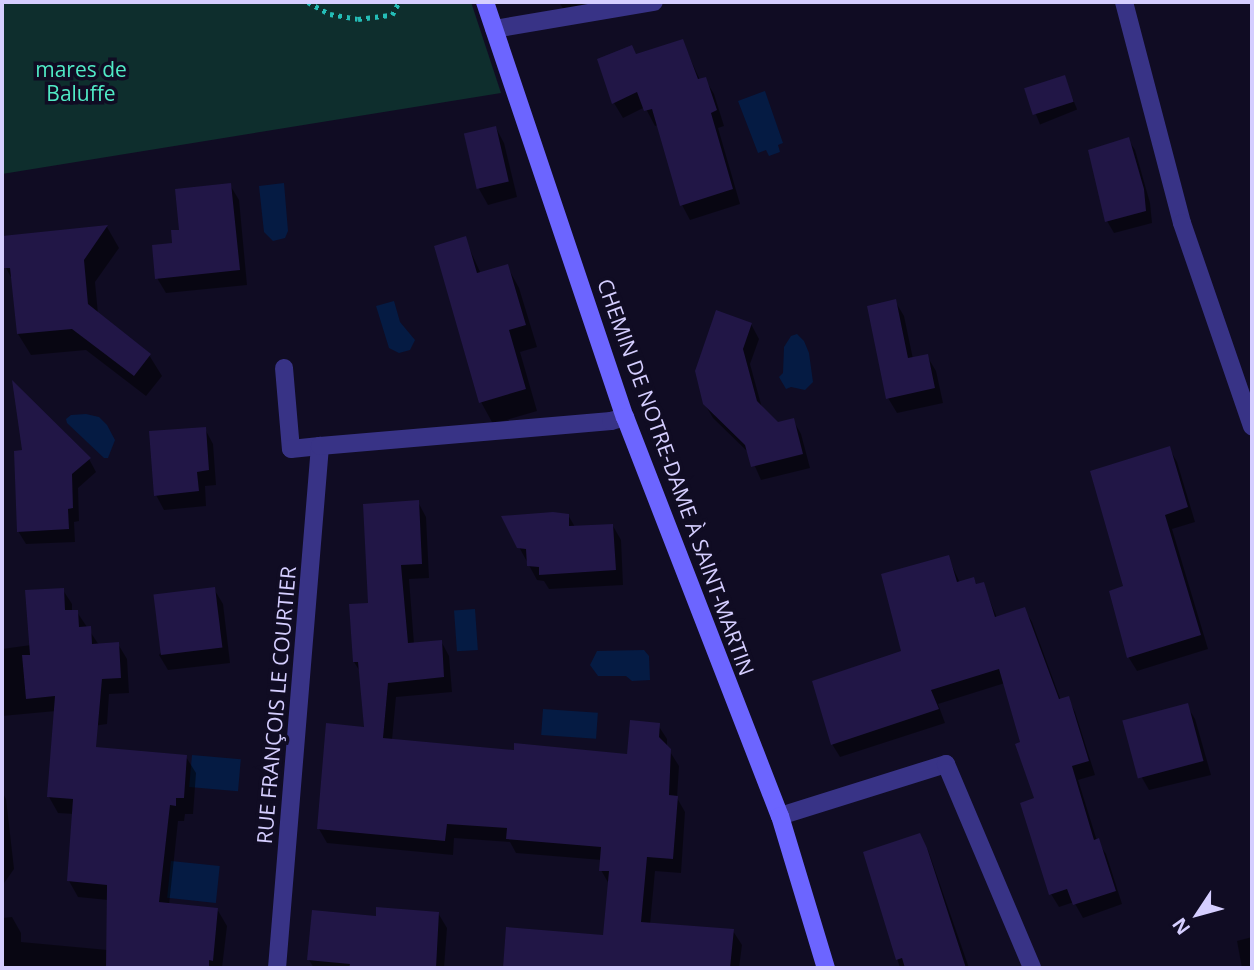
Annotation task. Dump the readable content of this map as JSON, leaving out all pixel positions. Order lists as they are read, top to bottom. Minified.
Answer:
{"streets":{"street":["CHEMIN DE NOTRE-DAME À SAINT-MARTIN","RUE FRANÇOIS LE COURTIER"]},"parks":["mares de Baluffe"],"north":"bottom left"}
